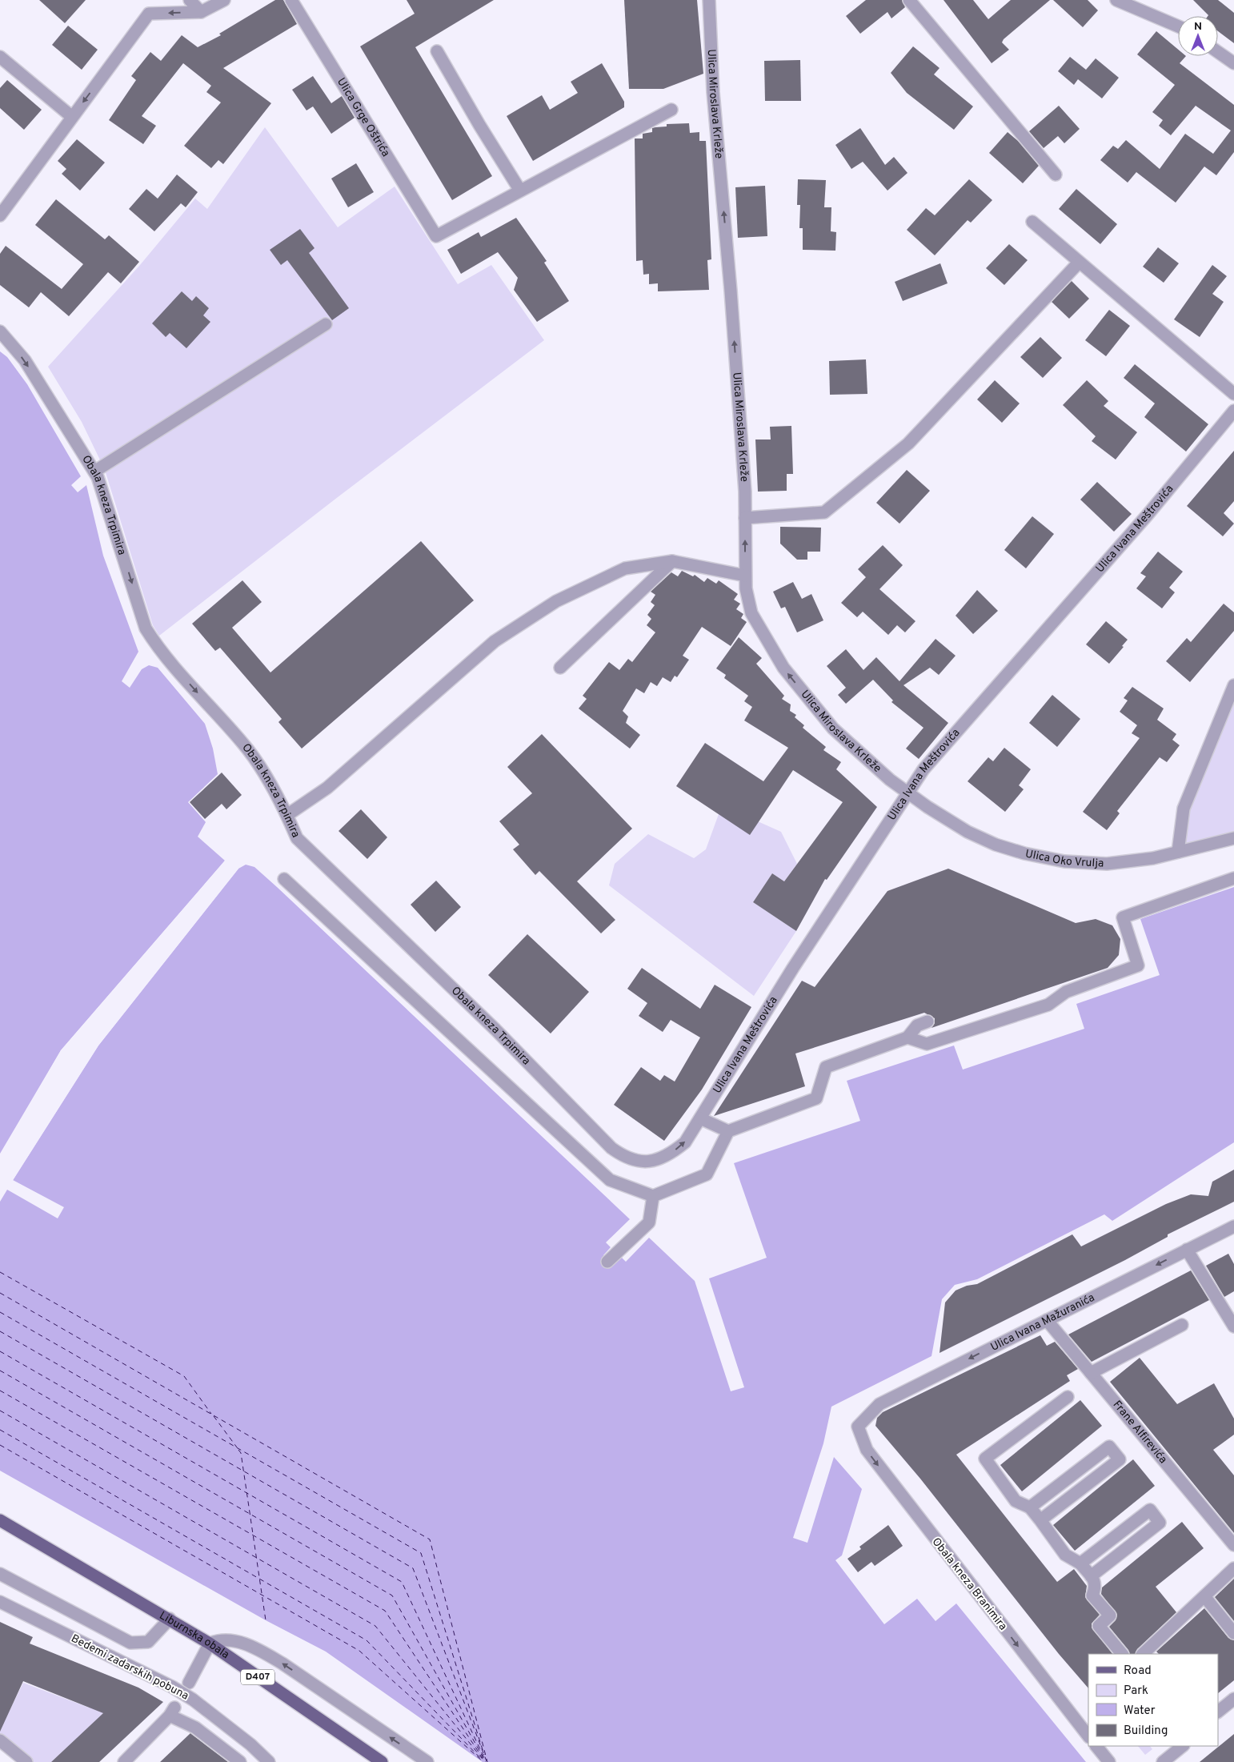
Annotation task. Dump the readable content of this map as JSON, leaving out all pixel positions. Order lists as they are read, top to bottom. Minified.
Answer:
{"streets":{"main road":["Liburnska obala","D407"],"street":["Ulica Miroslava Krleže","Ulica Grge Oštrića","Obala kneza Trpimira","Ulica Ivana Meštrovića","Ulica Oko Vrulja","Ulica Ivana Mažuranića","Frane Alfirevića","Obala kneza Branimira","Bedemi zadarskih pobuna"]},"crossings":[["Ulica Miroslava Krleže","Ulica Ivana Meštrovića"],["Ulica Miroslava Krleže","Ulica Oko Vrulja"],["Obala kneza Trpimira","Ulica Ivana Meštrovića"],["Ulica Ivana Meštrovića","Ulica Oko Vrulja"],["Ulica Ivana Mažuranića","Frane Alfirevića"],["Ulica Ivana Mažuranića","Obala kneza Branimira"]],"one_way":["Ulica Miroslava Krleže","Obala kneza Trpimira","Ulica Ivana Mažuranića","Obala kneza Branimira"],"legend":["Road","Park","Water","Building"],"north":"top"}
